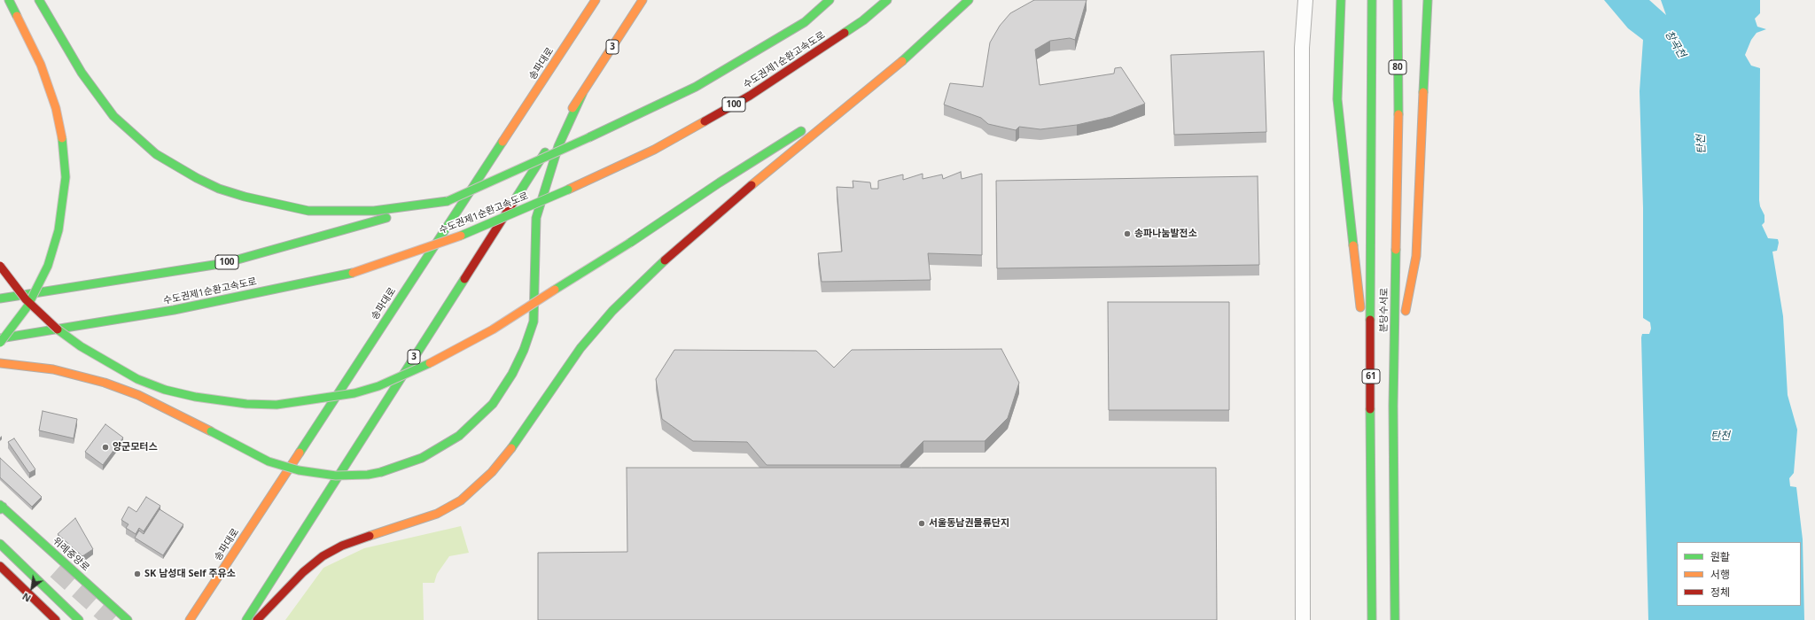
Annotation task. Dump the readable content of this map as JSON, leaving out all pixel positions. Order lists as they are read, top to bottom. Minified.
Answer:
{"streets":{"main road":["3","수도권제1순환고속도로","송파대로","80","100","분당수서로","61","위례중앙로"]},"water":["창곡천","탄천"],"places":["송파나눔발전소","양군모터스","서울동남권물류단지","SK 남성대 Self 주유소"],"legend":["원활","서행","정체"],"north":"bottom left"}
